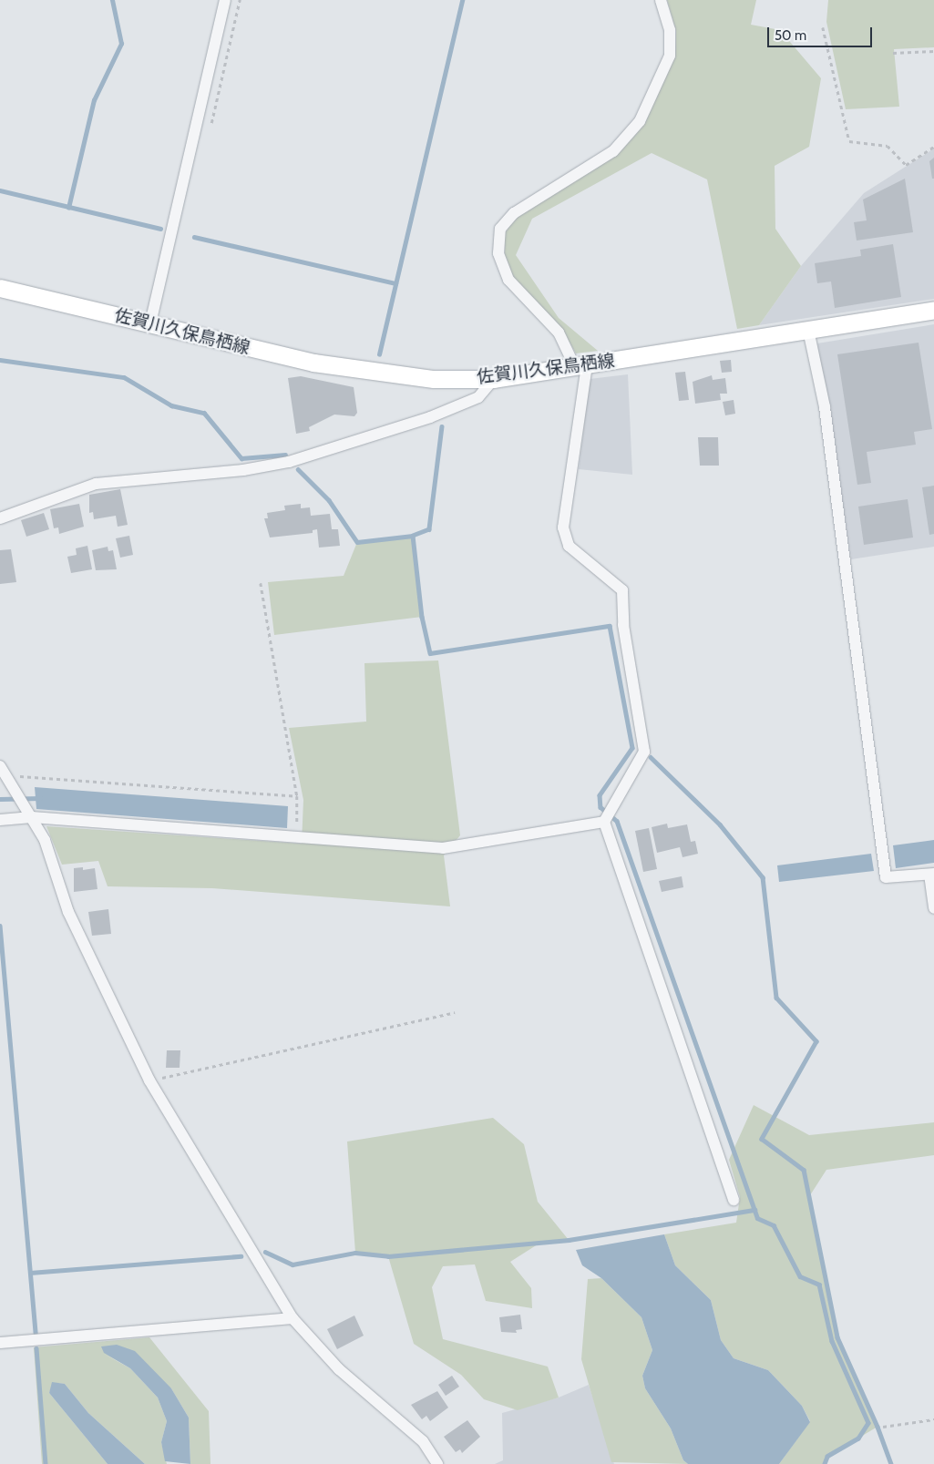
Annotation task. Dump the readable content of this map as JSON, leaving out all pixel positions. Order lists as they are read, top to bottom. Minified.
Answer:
{"streets":{"main road":["佐賀川久保鳥栖線"]},"scale_bar":"50 m"}
